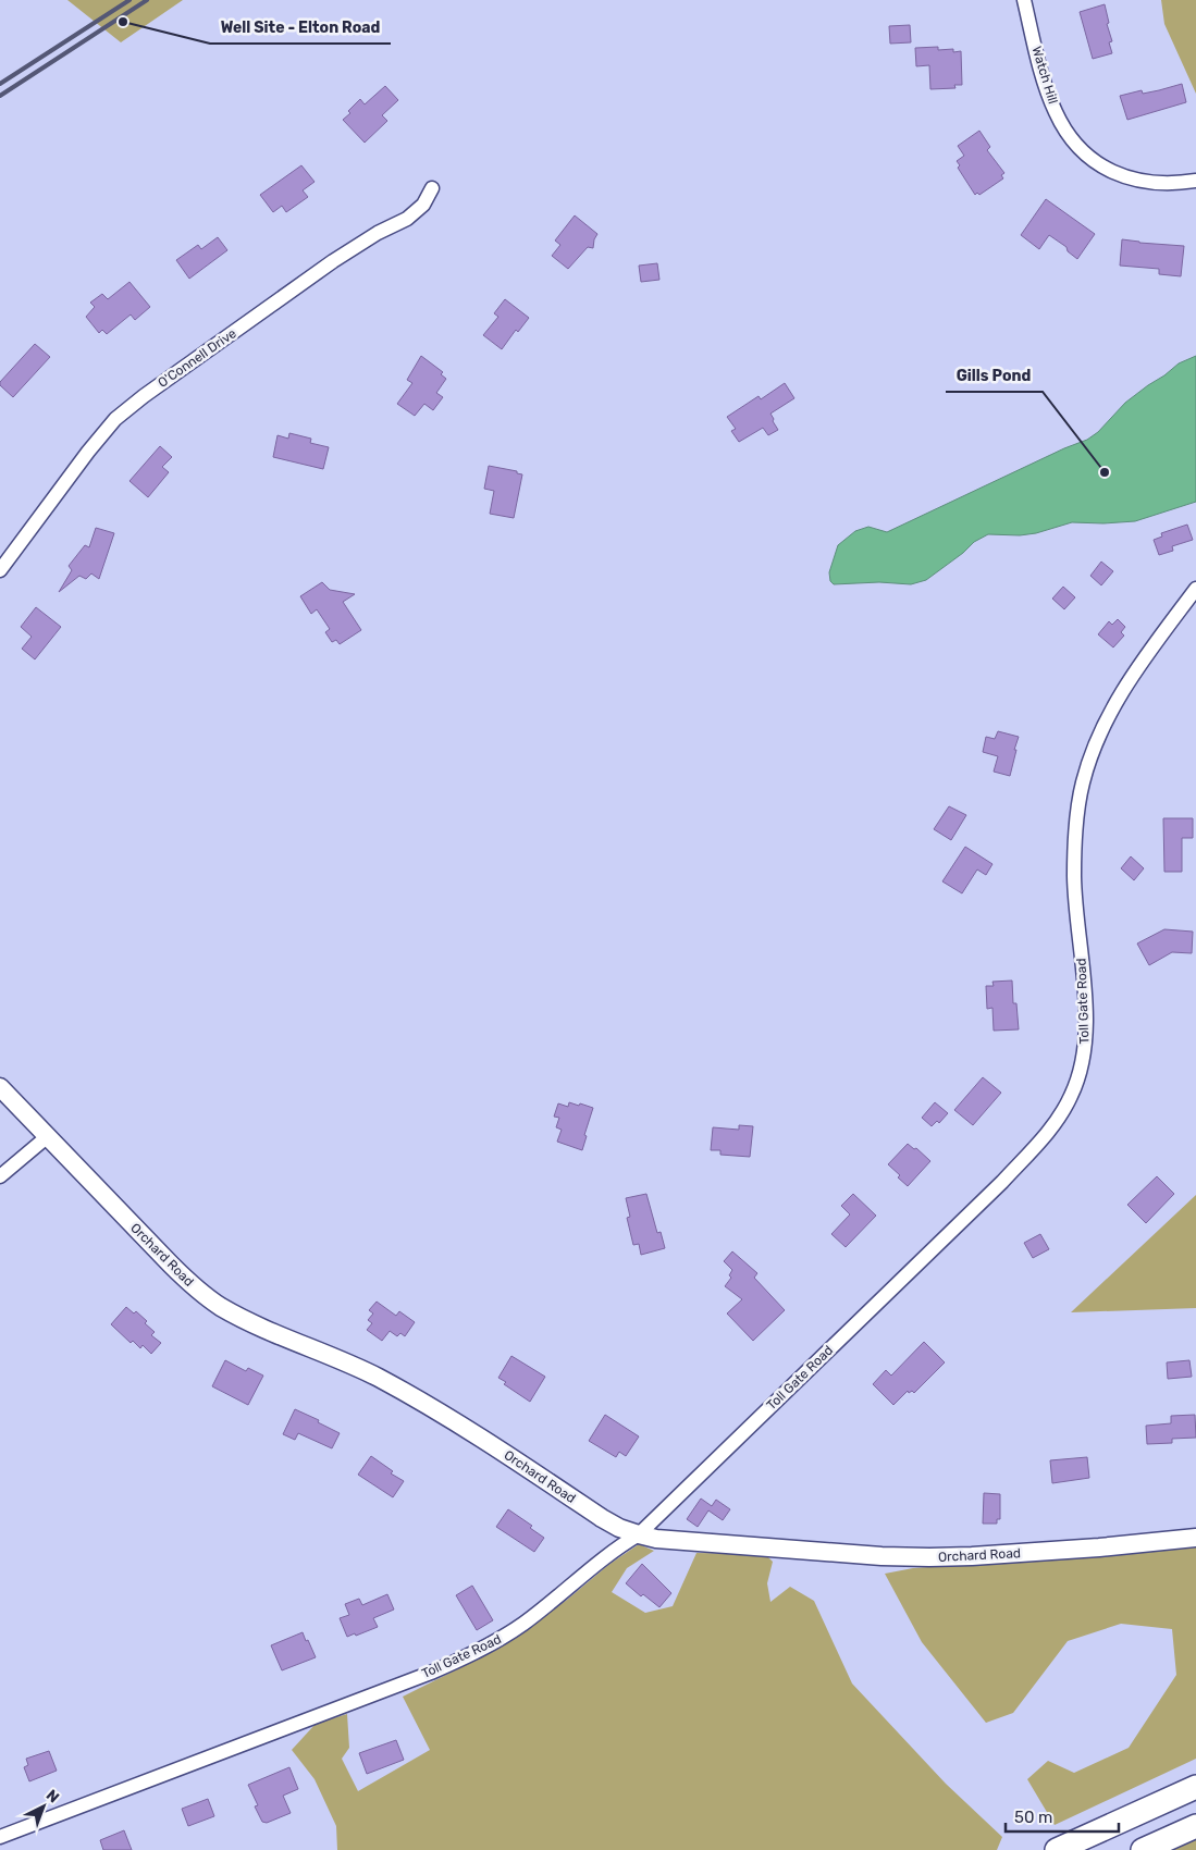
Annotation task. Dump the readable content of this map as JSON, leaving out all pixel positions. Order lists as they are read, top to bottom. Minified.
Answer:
{"streets":{"street":["Watch Hill","O'Connell Drive","Toll Gate Road","Orchard Road"]},"crossings":[["Toll Gate Road","Orchard Road"]],"places":["Well Site - Elton Road","Gills Pond"],"scale_bar":"50 m","north":"top right"}
